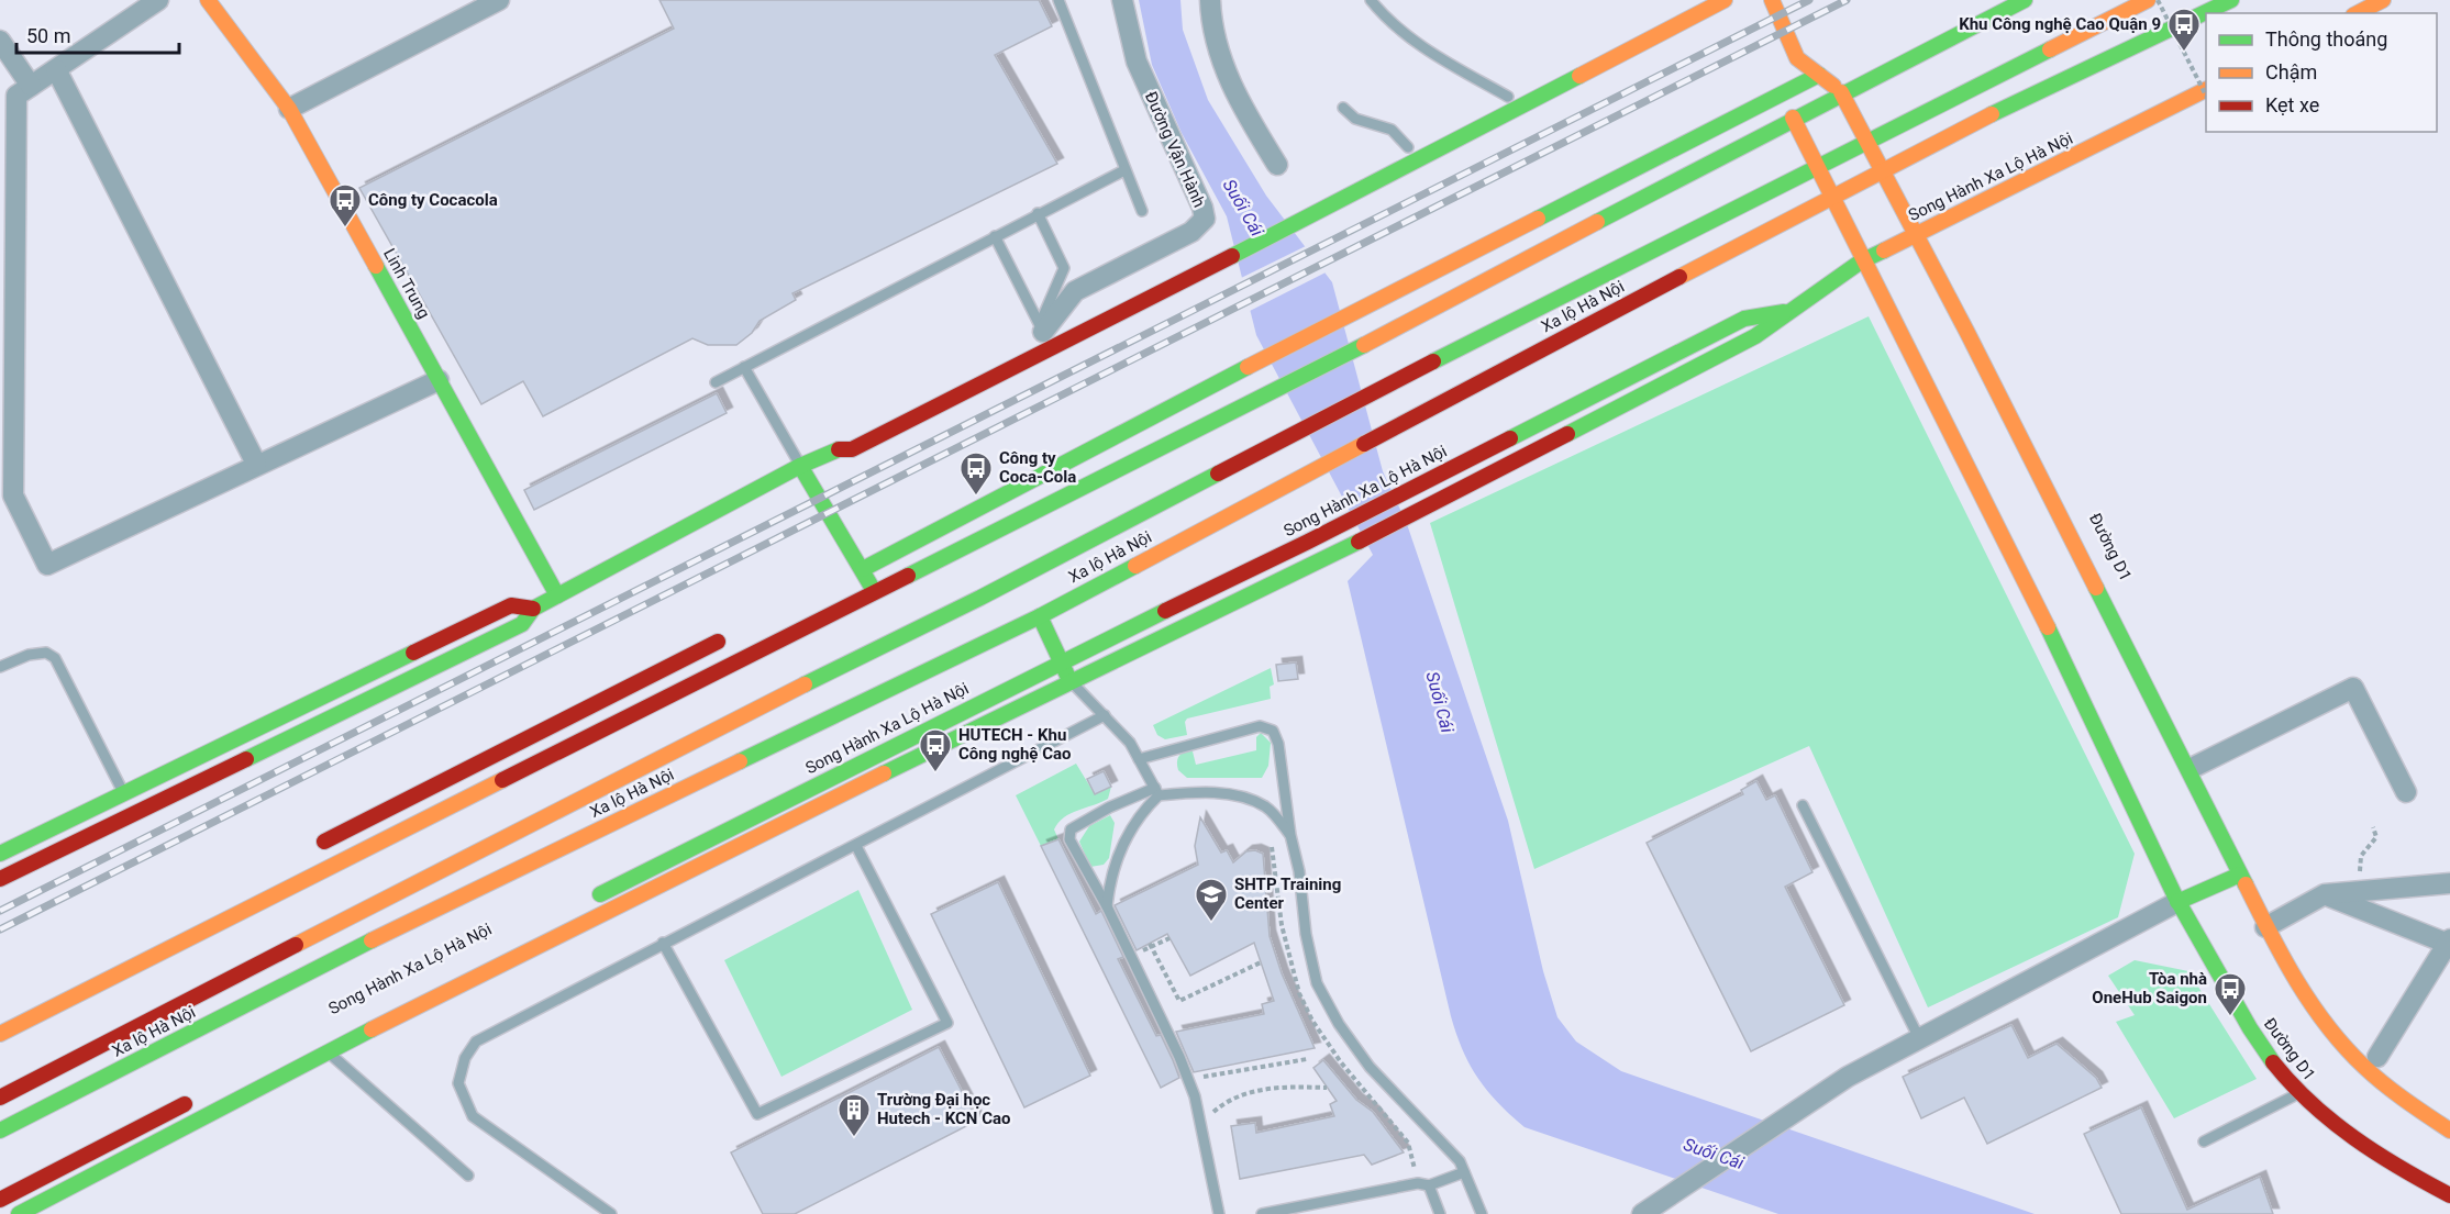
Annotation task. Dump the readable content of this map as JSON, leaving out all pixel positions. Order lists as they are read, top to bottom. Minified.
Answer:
{"streets":{"main road":["Song Hành Xa Lộ Hà Nội","Linh Trung","Xa lộ Hà Nội","Đường D1"],"street":["Đường Vận Hành"]},"crossings":[["Song Hành Xa Lộ Hà Nội","Đường D1"],["Xa lộ Hà Nội","Đường D1"]],"water":["Suối Cái"],"places":{"bus stop":["Khu Công nghệ Cao Quận 9","Công ty Cocacola","Công ty Coca-Cola","HUTECH - Khu Công nghệ Cao","Tòa nhà OneHub Saigon"],"school or university":["SHTP Training Center"],"building":["Trường Đại học Hutech - KCN Cao"]},"legend":["Thông thoáng","Chậm","Kẹt xe"],"scale_bar":"50 m"}
